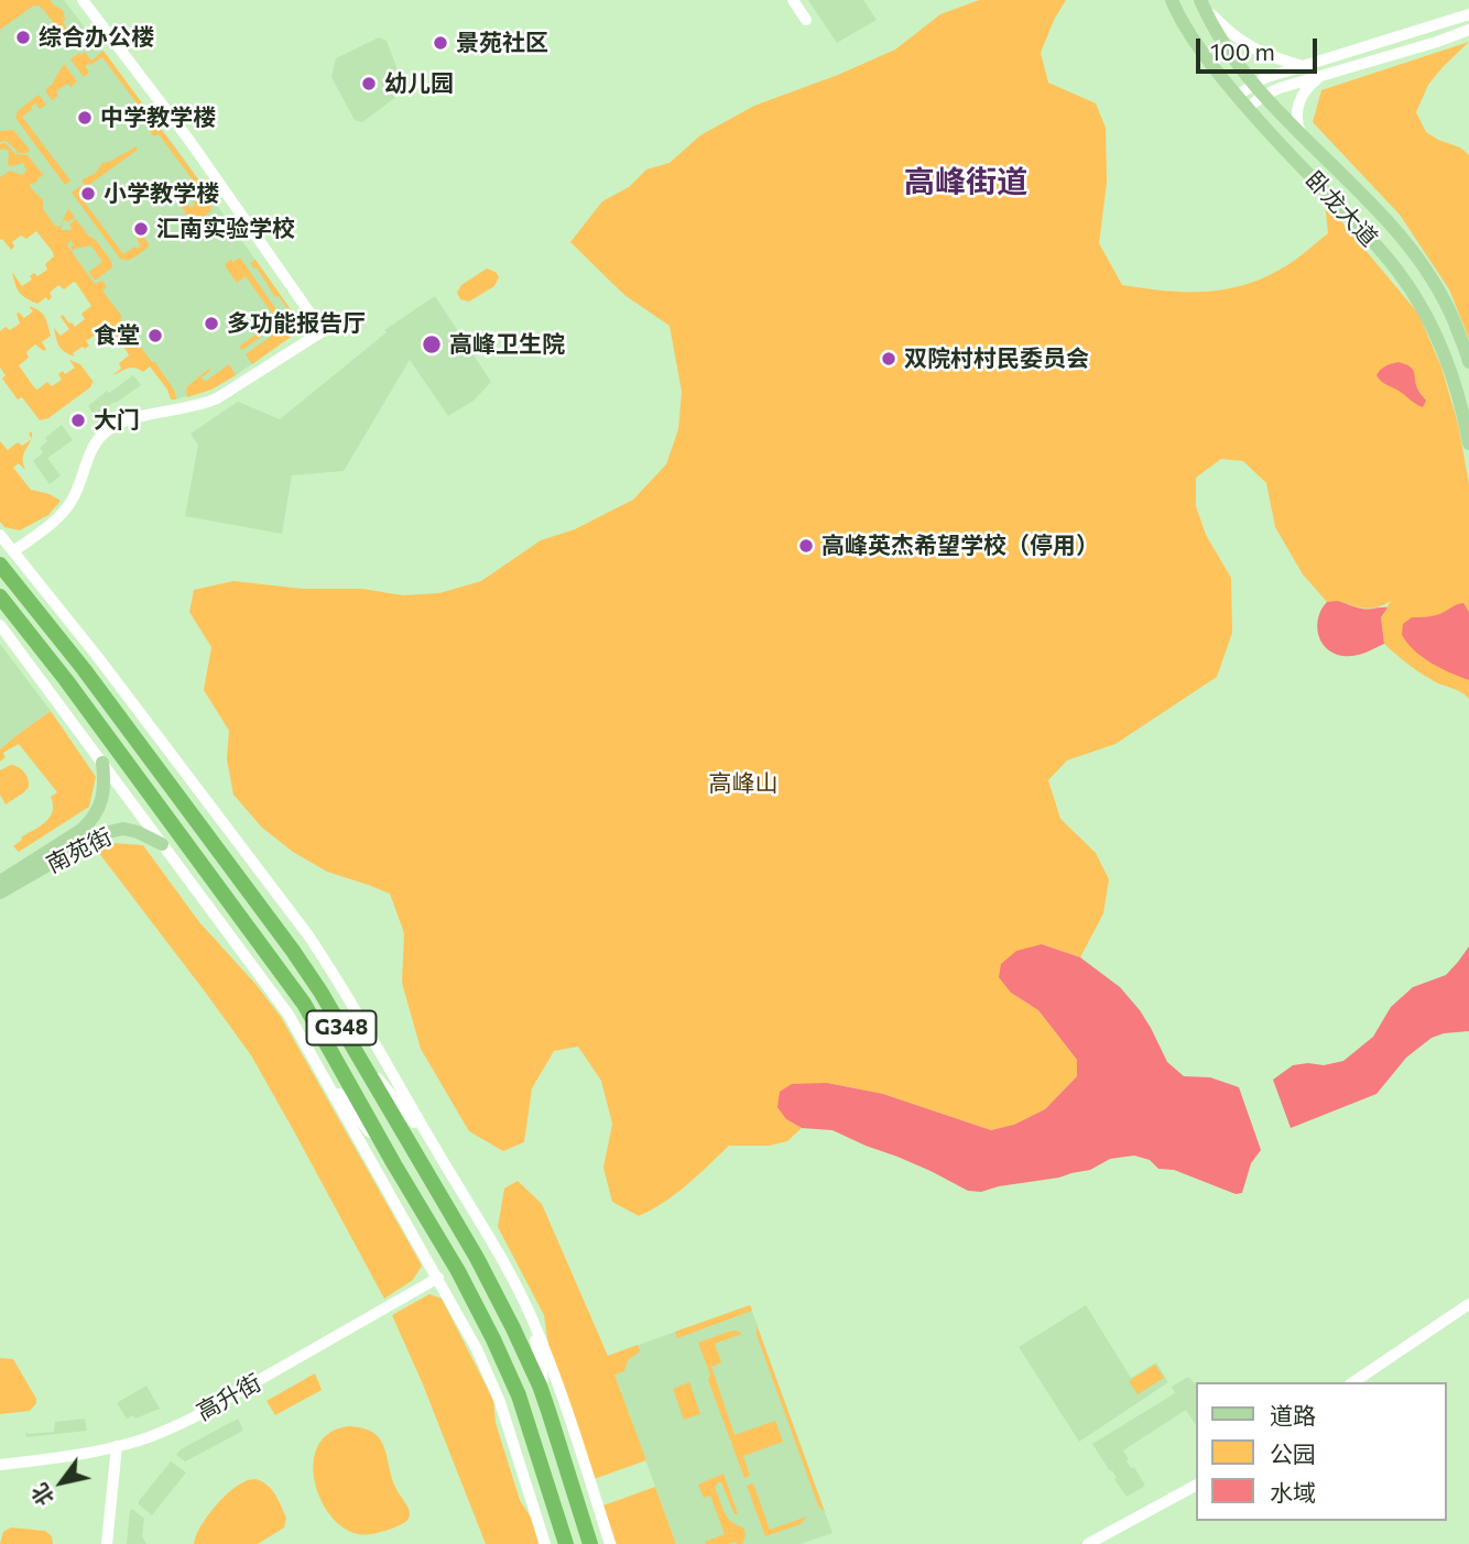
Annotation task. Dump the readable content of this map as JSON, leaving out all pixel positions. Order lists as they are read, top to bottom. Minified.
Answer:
{"streets":{"highway":["G348"],"main road":["卧龙大道","南苑街"],"street":["高升街"]},"districts":["高峰街道"],"parks":["高峰山"],"places":["综合办公楼","景苑社区","幼儿园","中学教学楼","小学教学楼","汇南实验学校","多功能报告厅","食堂","高峰卫生院","双院村村民委员会","大门","高峰英杰希望学校（停用）"],"legend":["道路","公园","水域"],"scale_bar":"100 m","north":"bottom left"}
